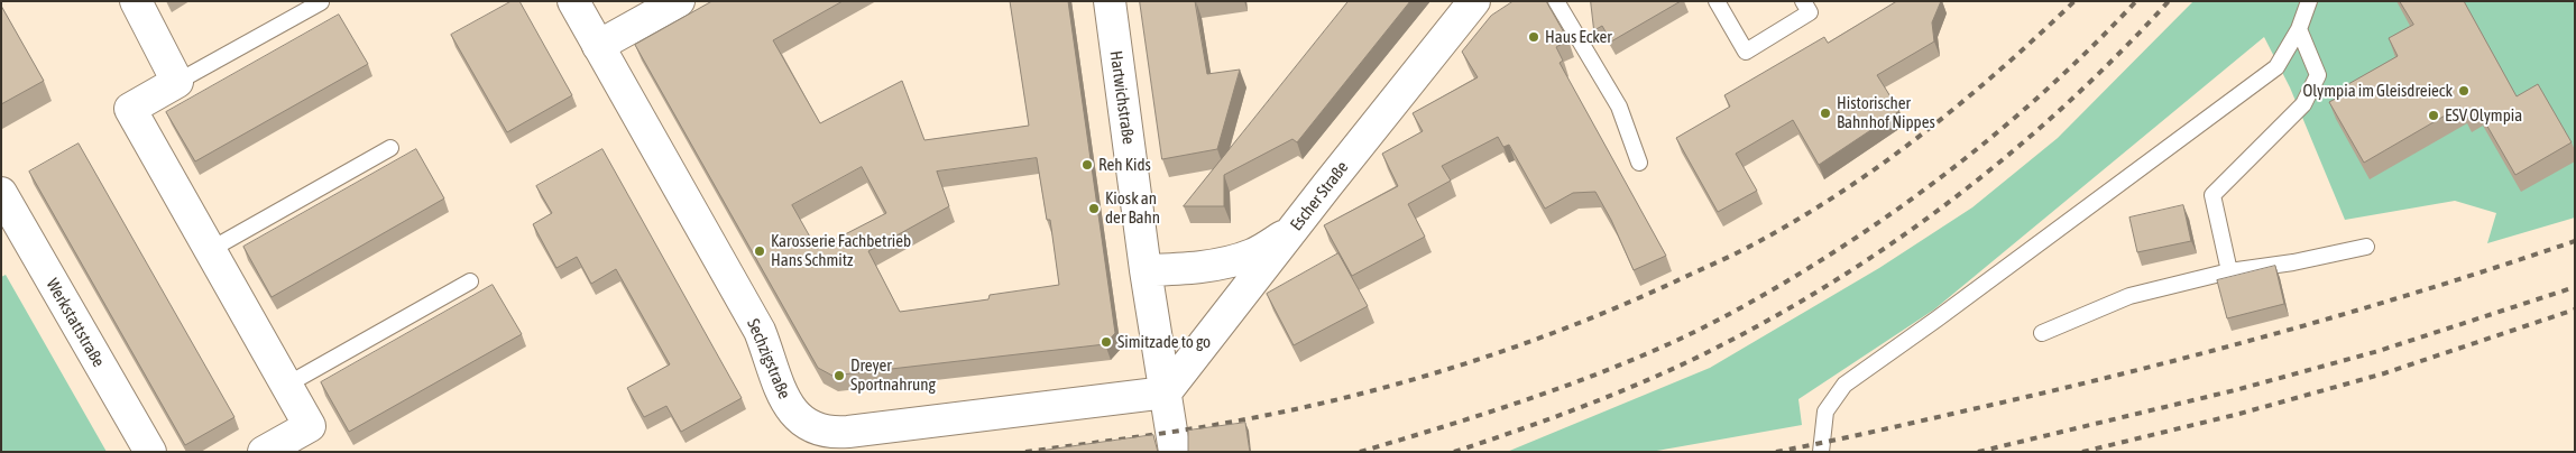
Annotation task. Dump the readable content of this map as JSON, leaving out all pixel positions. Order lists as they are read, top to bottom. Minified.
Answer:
{"streets":{"street":["Hartwichstraße","Escher Straße","Werkstattstraße","Sechzigstraße"]},"crossings":[["Hartwichstraße","Escher Straße"],["Hartwichstraße","Sechzigstraße"],["Escher Straße","Sechzigstraße"]],"places":["Haus Ecker","Olympia im Gleisdreieck","Historischer Bahnhof Nippes","ESV Olympia","Reh Kids","Kiosk an der Bahn","Karosserie Fachbetrieb Hans Schmitz","Simitzade to go","Dreyer Sportnahrung"]}
